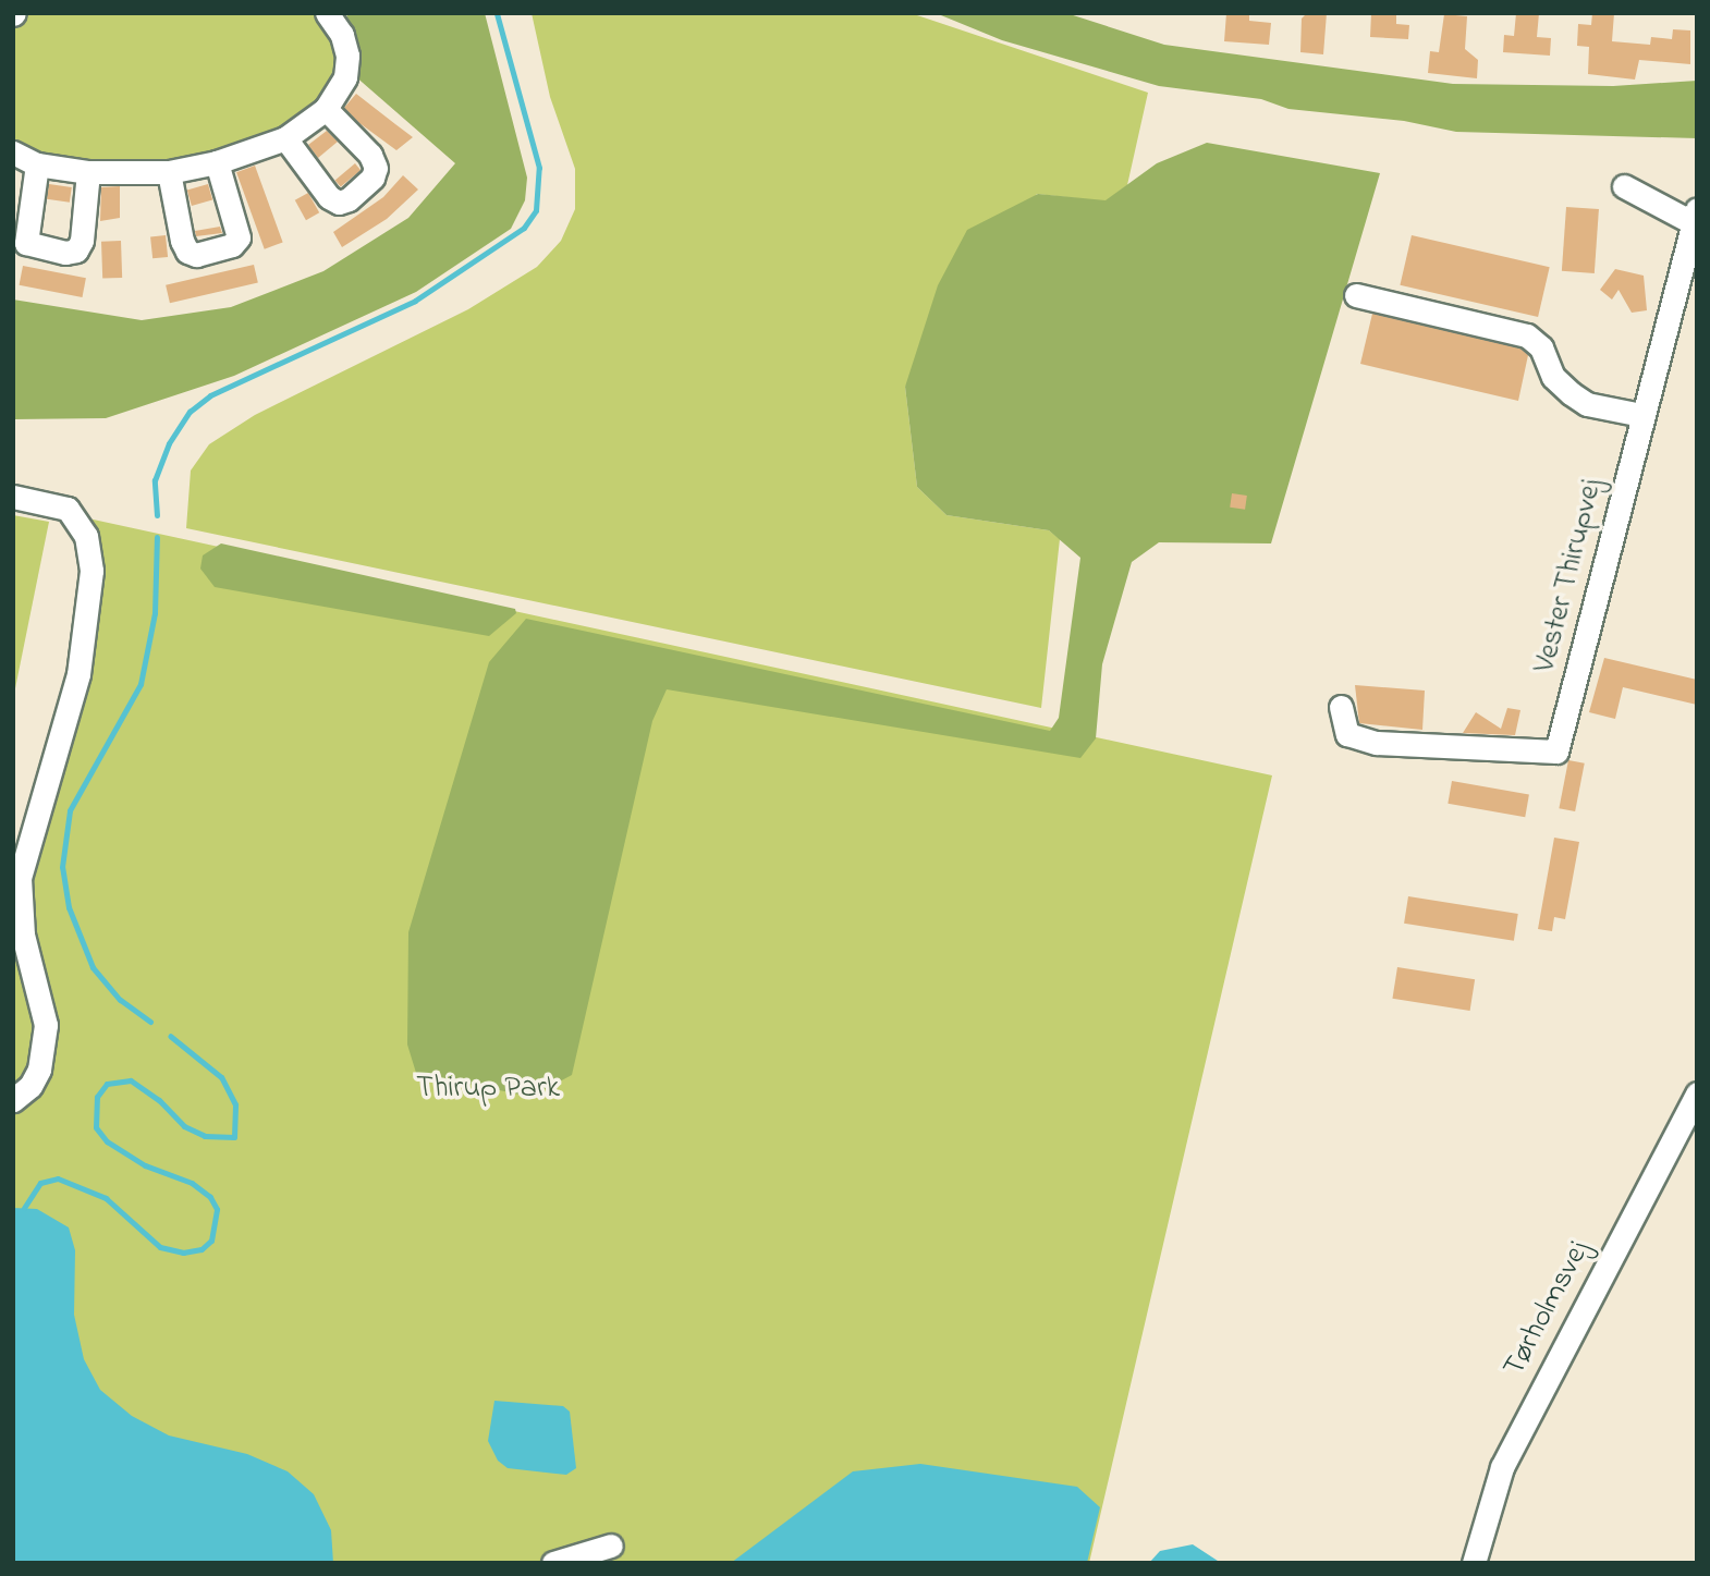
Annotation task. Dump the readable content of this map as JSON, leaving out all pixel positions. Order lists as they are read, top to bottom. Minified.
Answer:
{"streets":{"street":["Vester Thirupvej","Tørholmsvej"]},"parks":["Thirup Park"]}
